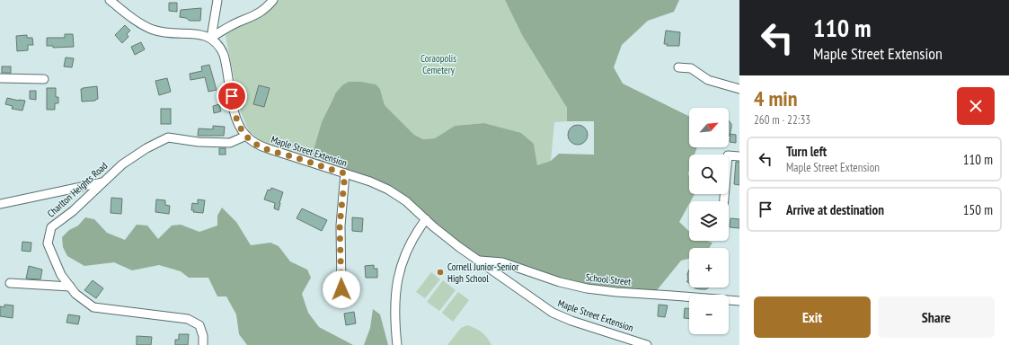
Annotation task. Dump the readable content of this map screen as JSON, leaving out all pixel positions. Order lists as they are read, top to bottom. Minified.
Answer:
{"streets":{"street":["Maple Street Extension","Charlton Heights Road","School Street"]},"crossings":[["Maple Street Extension","Charlton Heights Road"],["Maple Street Extension","School Street"]],"parks":["Coraopolis Cemetery"],"places":["Cornell Junior-Senior High School"],"north":"top right","page":{"turn":["110 m","Maple Street Extension"],"heading":["4 min","260 m · 22:33"],"map_buttons":["+","−"],"list":[{"name":"Turn left","note":"Maple Street Extension","value":"110 m"},{"name":"Arrive at destination","value":"150 m"}],"buttons":["Exit","Share"]}}
